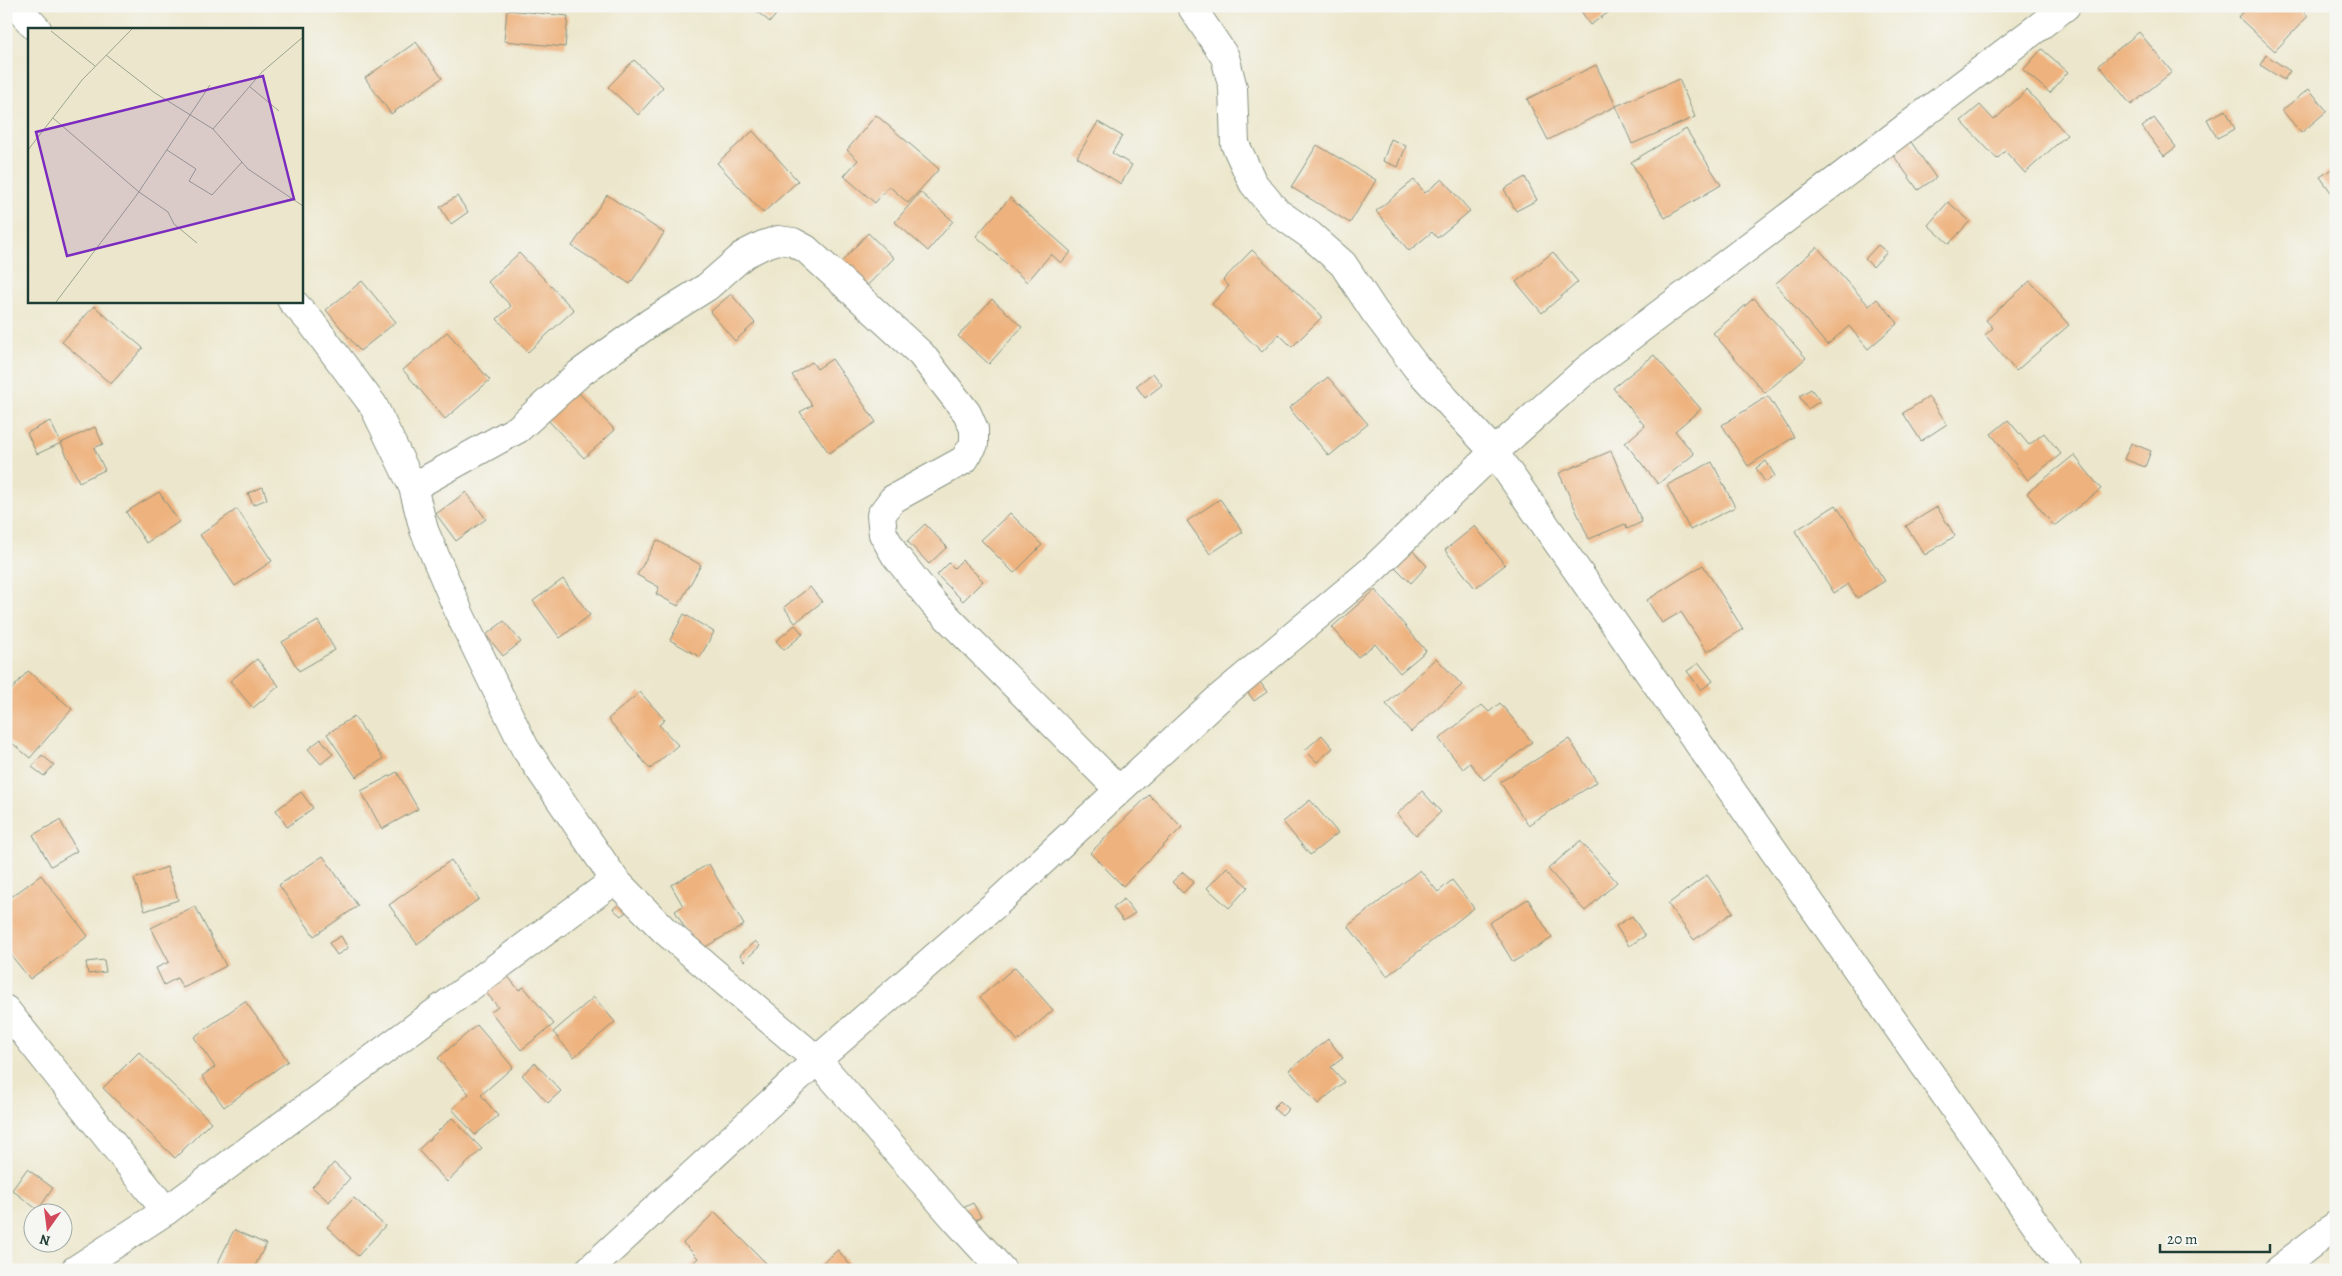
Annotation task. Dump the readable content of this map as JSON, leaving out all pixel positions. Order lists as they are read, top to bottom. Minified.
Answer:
{"scale_bar":"20 m","north":"bottom"}
